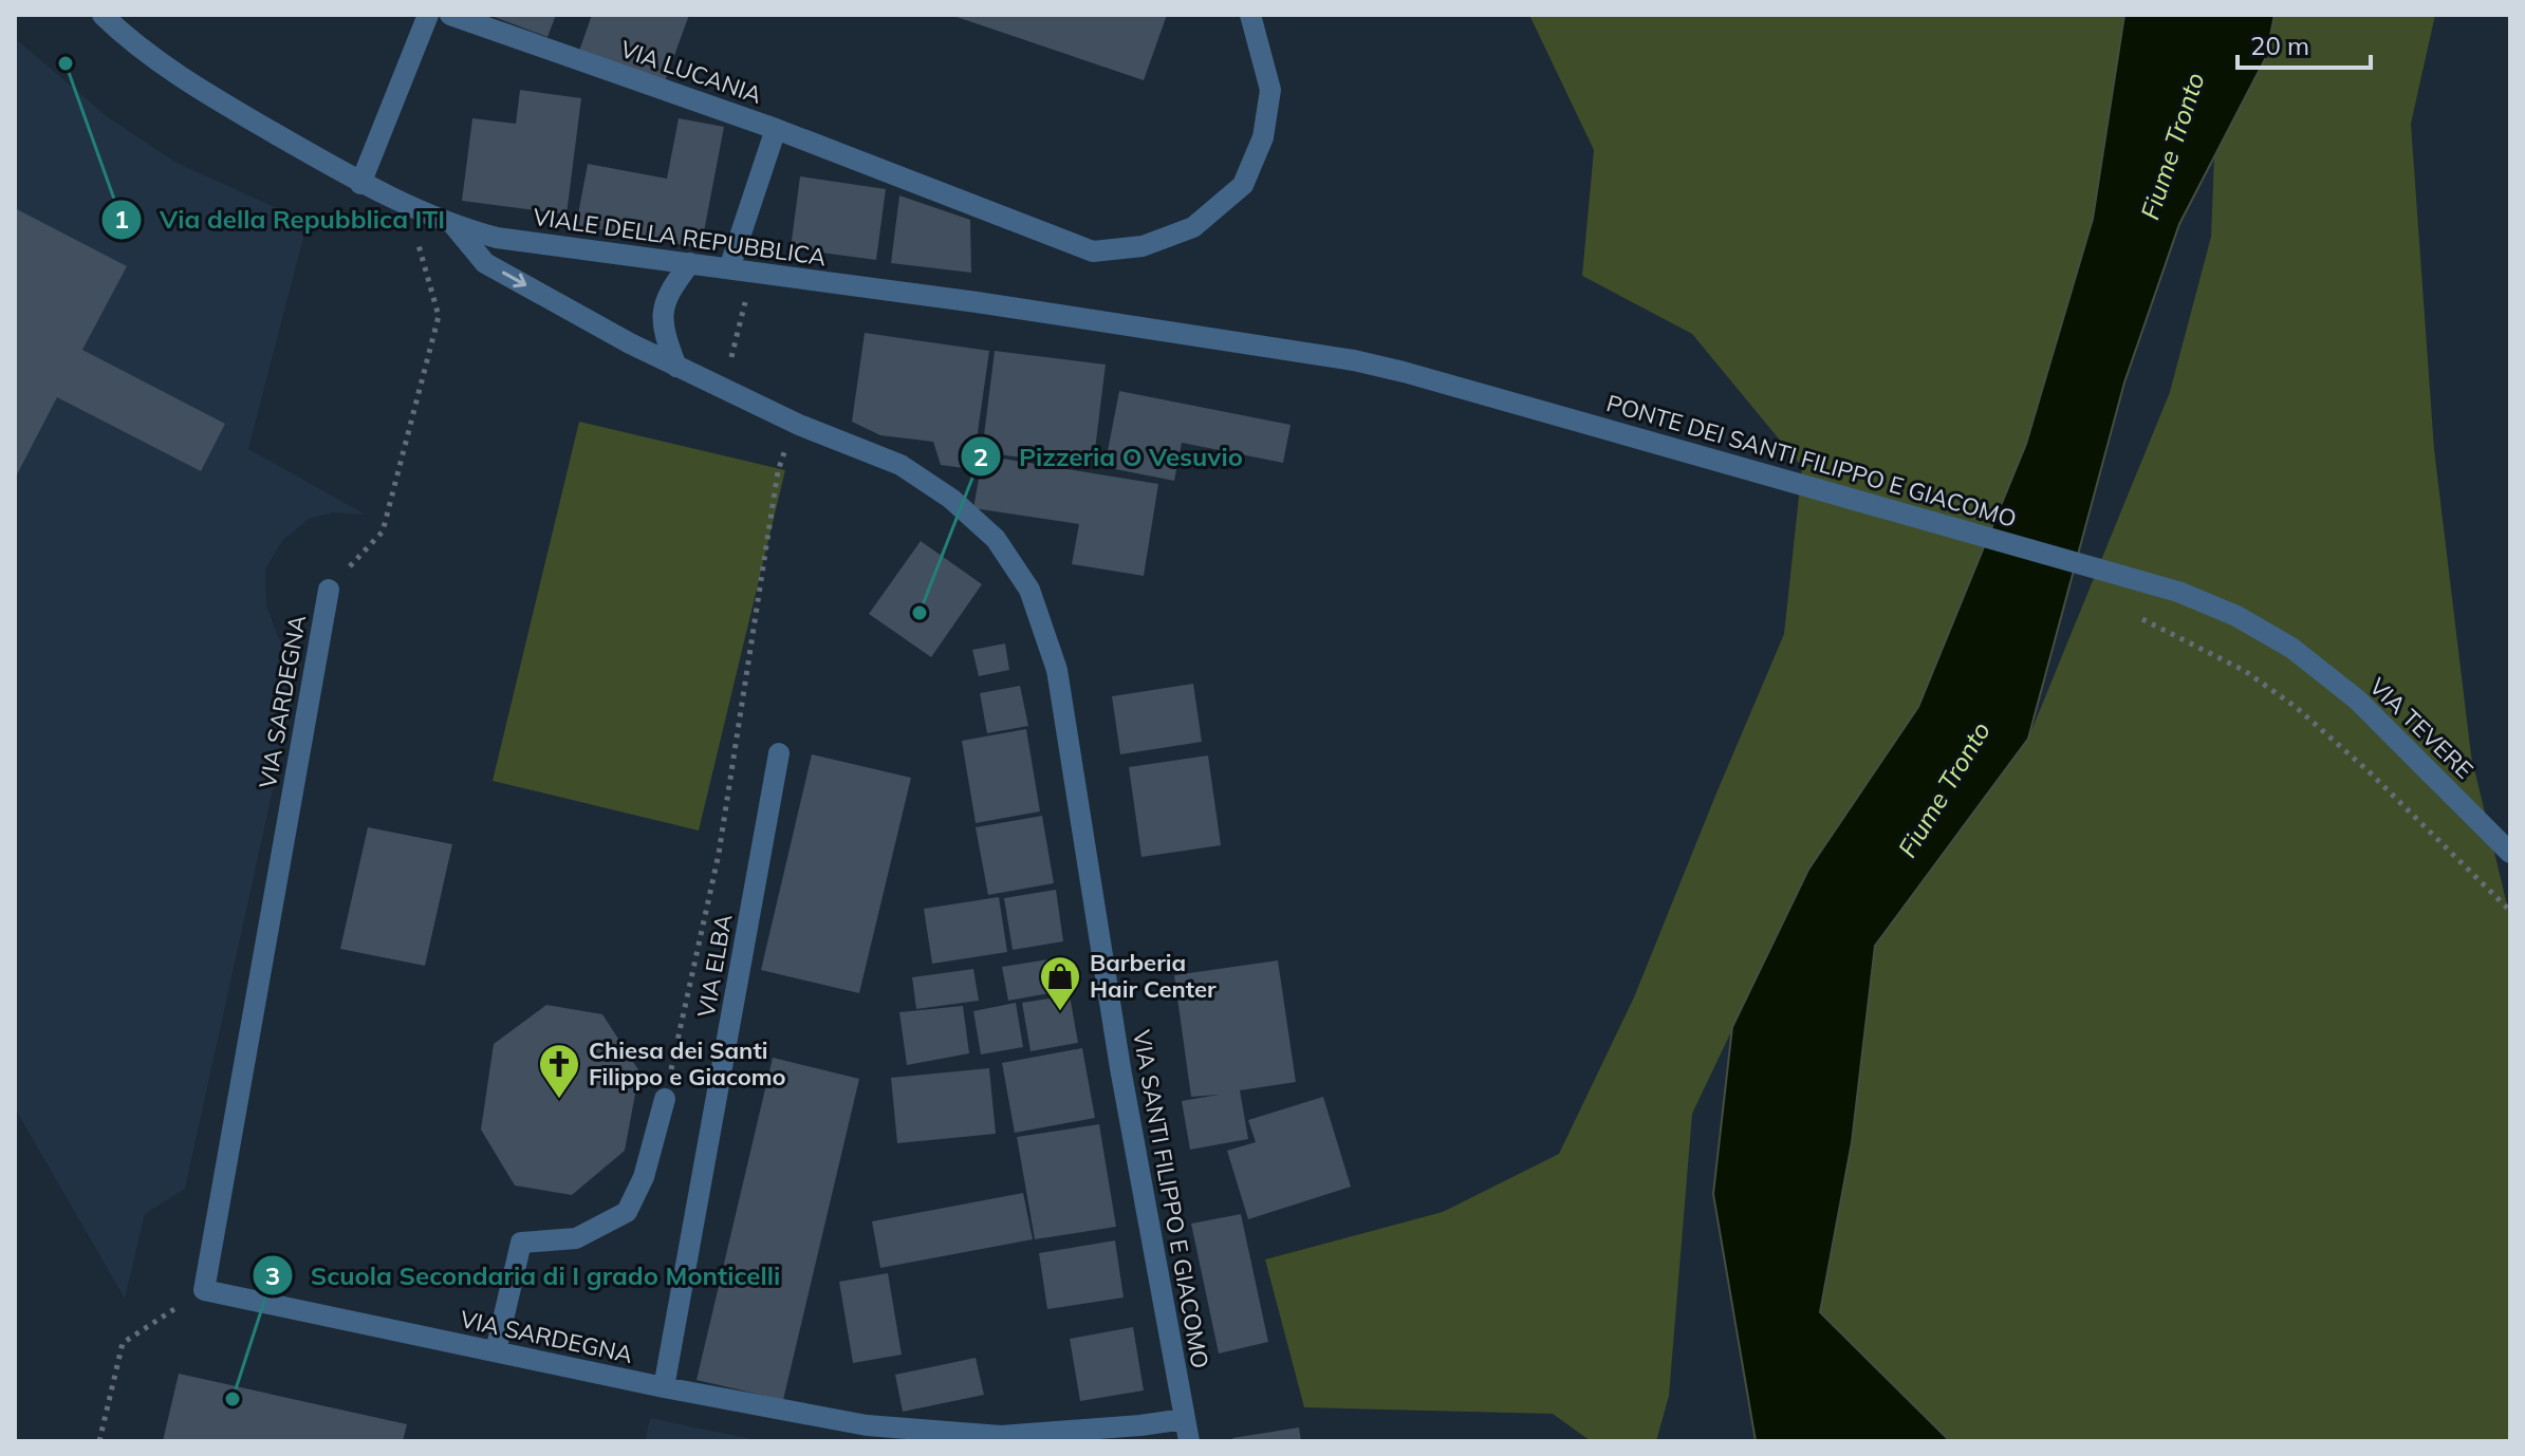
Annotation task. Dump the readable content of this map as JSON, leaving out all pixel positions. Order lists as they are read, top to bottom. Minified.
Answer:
{"streets":{"street":["VIA LUCANIA","VIALE DELLA REPUBBLICA","PONTE DEI SANTI FILIPPO E GIACOMO","VIA SARDEGNA","VIA TEVERE","VIA ELBA","VIA SANTI FILIPPO E GIACOMO"]},"crossings":[["VIA LUCANIA","VIALE DELLA REPUBBLICA"],["VIALE DELLA REPUBBLICA","PONTE DEI SANTI FILIPPO E GIACOMO"],["VIALE DELLA REPUBBLICA","VIA SANTI FILIPPO E GIACOMO"],["PONTE DEI SANTI FILIPPO E GIACOMO","VIA TEVERE"],["VIA SARDEGNA","VIA ELBA"],["VIA SARDEGNA","VIA SANTI FILIPPO E GIACOMO"]],"water":["Fiume Tronto"],"places":{"other":["Via della Repubblica ITI","Pizzeria O Vesuvio","Scuola Secondaria di I grado Monticelli"],"shop":["Barberia Hair Center"],"church":["Chiesa dei Santi Filippo e Giacomo"]},"scale_bar":"20 m"}
